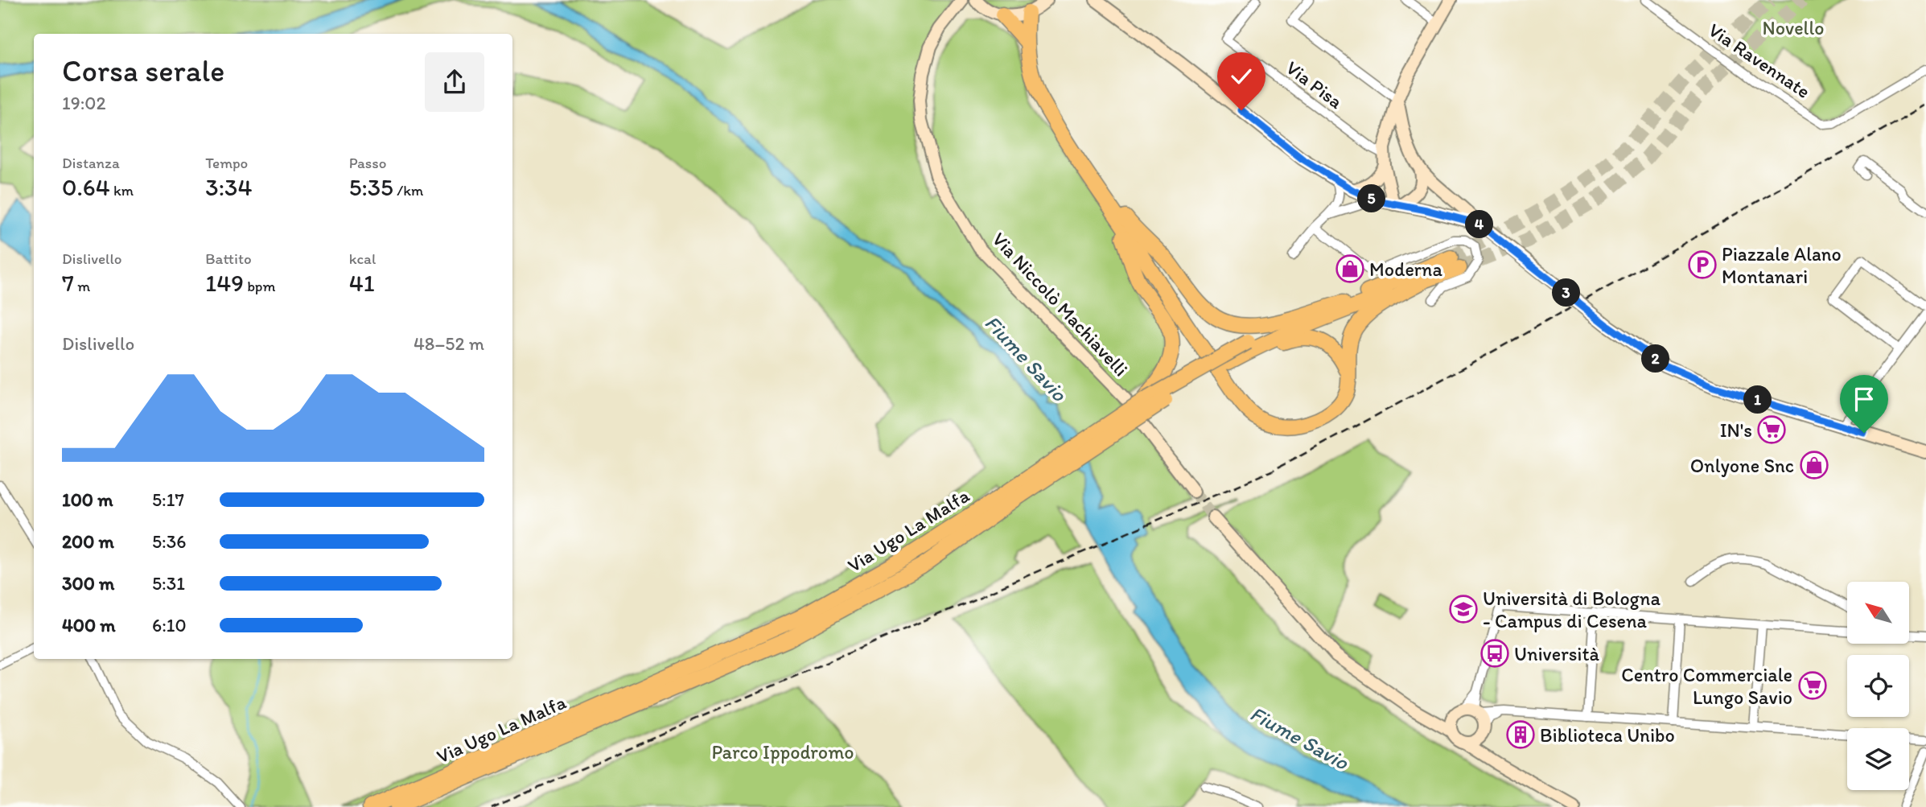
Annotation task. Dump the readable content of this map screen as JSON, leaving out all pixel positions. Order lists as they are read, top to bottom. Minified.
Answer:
{"streets":{"highway":["Via Ugo La Malfa"],"street":["Via Ravennate","Via Pisa","Via Niccolò Machiavelli"]},"water":["Fiume Savio"],"parks":["Novello","Parco Ippodromo"],"places":{"parking":["Piazzale Alano Montanari"],"shop":["Moderna","Onlyone Snc"],"supermarket":["IN's","Centro Commerciale Lungo Savio"],"school or university":["Università di Bologna - Campus di Cesena"],"bus stop":["Università"],"building":["Biblioteca Unibo"]},"north":"top left","page":{"heading":["Corsa serale","19:02"],"stats":[["Distanza","0.64 km"],["Tempo","3:34"],["Passo","5:35 /km"],["Dislivello","7 m"],["Battito","149 bpm"],["kcal","41"]],"pins":["5","4","3","2","1"],"chart":["Dislivello","48–52 m"],"list":[{"name":"100 m","note":"5:17"},{"name":"200 m","note":"5:36"},{"name":"300 m","note":"5:31"},{"name":"400 m","note":"6:10"}]}}
